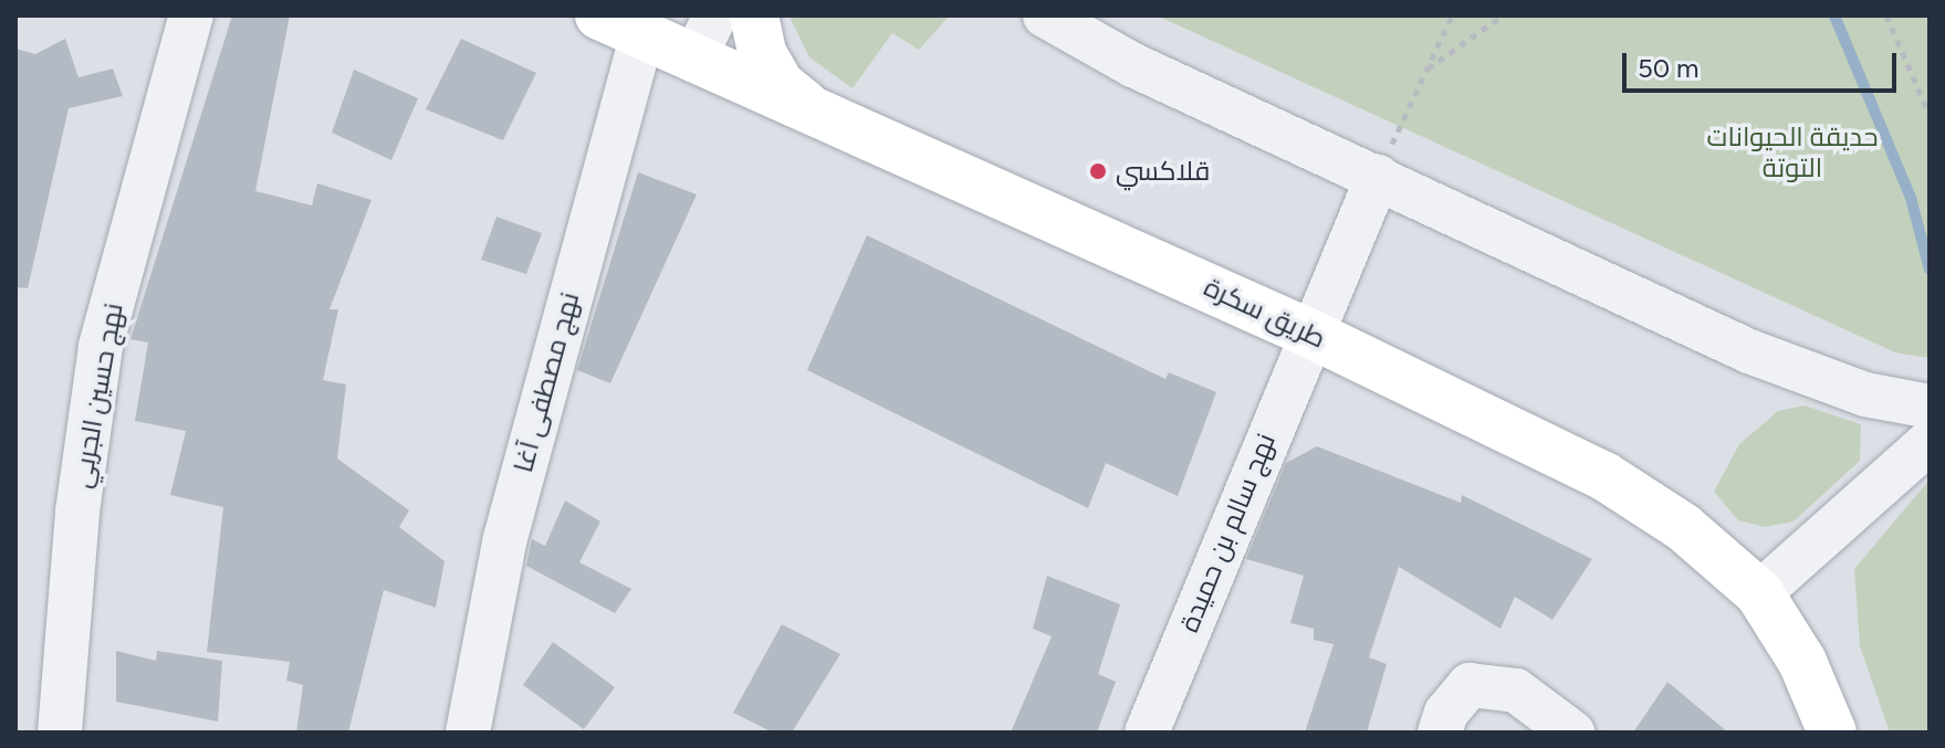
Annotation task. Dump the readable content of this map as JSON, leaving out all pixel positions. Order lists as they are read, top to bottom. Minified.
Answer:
{"streets":{"main road":["طريق سكرة"],"street":["نهج مصطفى آغا","نهج حسين الجربي","نهج سالم بن حميدة"]},"crossings":[["طريق سكرة","نهج مصطفى آغا"],["طريق سكرة","نهج سالم بن حميدة"]],"parks":["حديقة الحيوانات التوتة"],"places":["قلاكسي"],"scale_bar":"50 m"}
